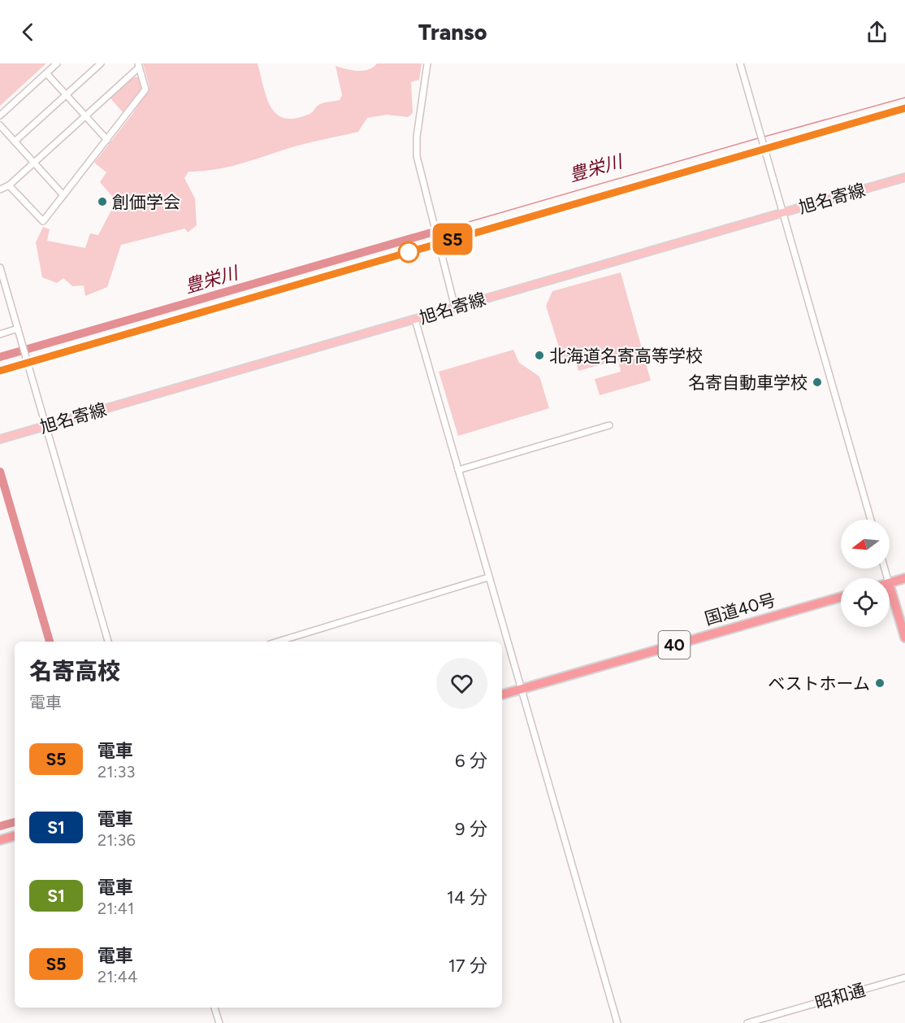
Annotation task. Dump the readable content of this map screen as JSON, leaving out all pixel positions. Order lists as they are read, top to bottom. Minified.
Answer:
{"streets":{"highway":["国道40号","40"],"main road":["旭名寄線"],"street":["昭和通"]},"water":["豊栄川"],"places":["創価学会","北海道名寄高等学校","名寄自動車学校","ベストホーム"],"north":"left","page":{"header":"Transo","on_map":"S5","heading":["名寄高校","電車"],"list":[{"mark":"S5","name":"電車","note":"21:33","value":"6 分"},{"mark":"S1","name":"電車","note":"21:36","value":"9 分"},{"mark":"S1","name":"電車","note":"21:41","value":"14 分"},{"mark":"S5","name":"電車","note":"21:44","value":"17 分"}]}}
